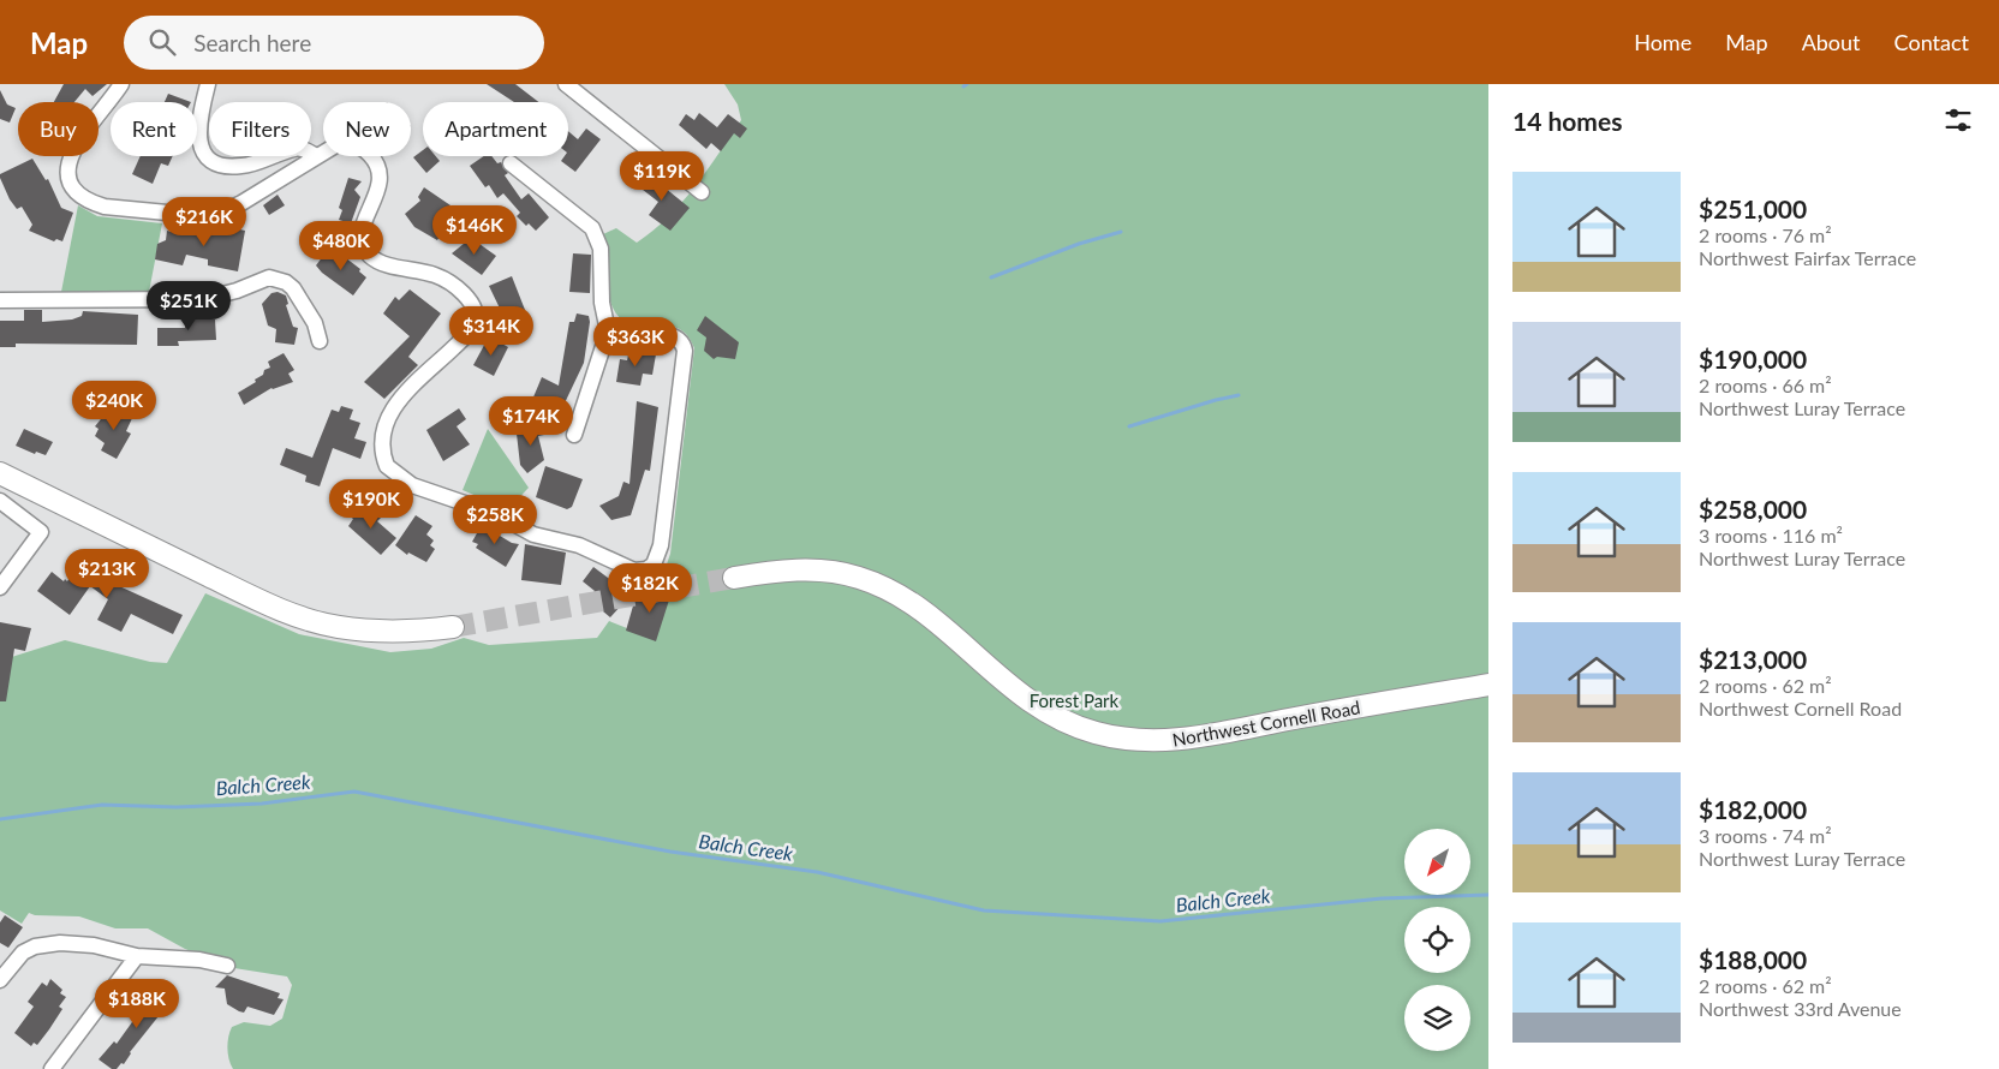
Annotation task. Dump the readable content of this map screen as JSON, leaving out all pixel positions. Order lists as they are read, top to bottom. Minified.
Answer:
{"streets":{"main road":["Northwest Cornell Road"]},"water":["Balch Creek"],"parks":["Forest Park"],"north":"bottom left","page":{"header":"Map","search":"Search here","nav":["Home","Map","About","Contact"],"heading":"14 homes","chip":["Buy","Rent","Filters","New","Apartment"],"price":["$119K","$216K","$146K","$480K","$251K","$314K","$363K","$240K","$174K","$190K","$258K","$213K","$182K","$188K"],"list":[{"name":"$251,000","note":"2 rooms · 76 m² · Northwest Fairfax Terrace"},{"name":"$190,000","note":"2 rooms · 66 m² · Northwest Luray Terrace"},{"name":"$258,000","note":"3 rooms · 116 m² · Northwest Luray Terrace"},{"name":"$213,000","note":"2 rooms · 62 m² · Northwest Cornell Road"},{"name":"$182,000","note":"3 rooms · 74 m² · Northwest Luray Terrace"},{"name":"$188,000","note":"2 rooms · 62 m² · Northwest 33rd Avenue"}]}}
